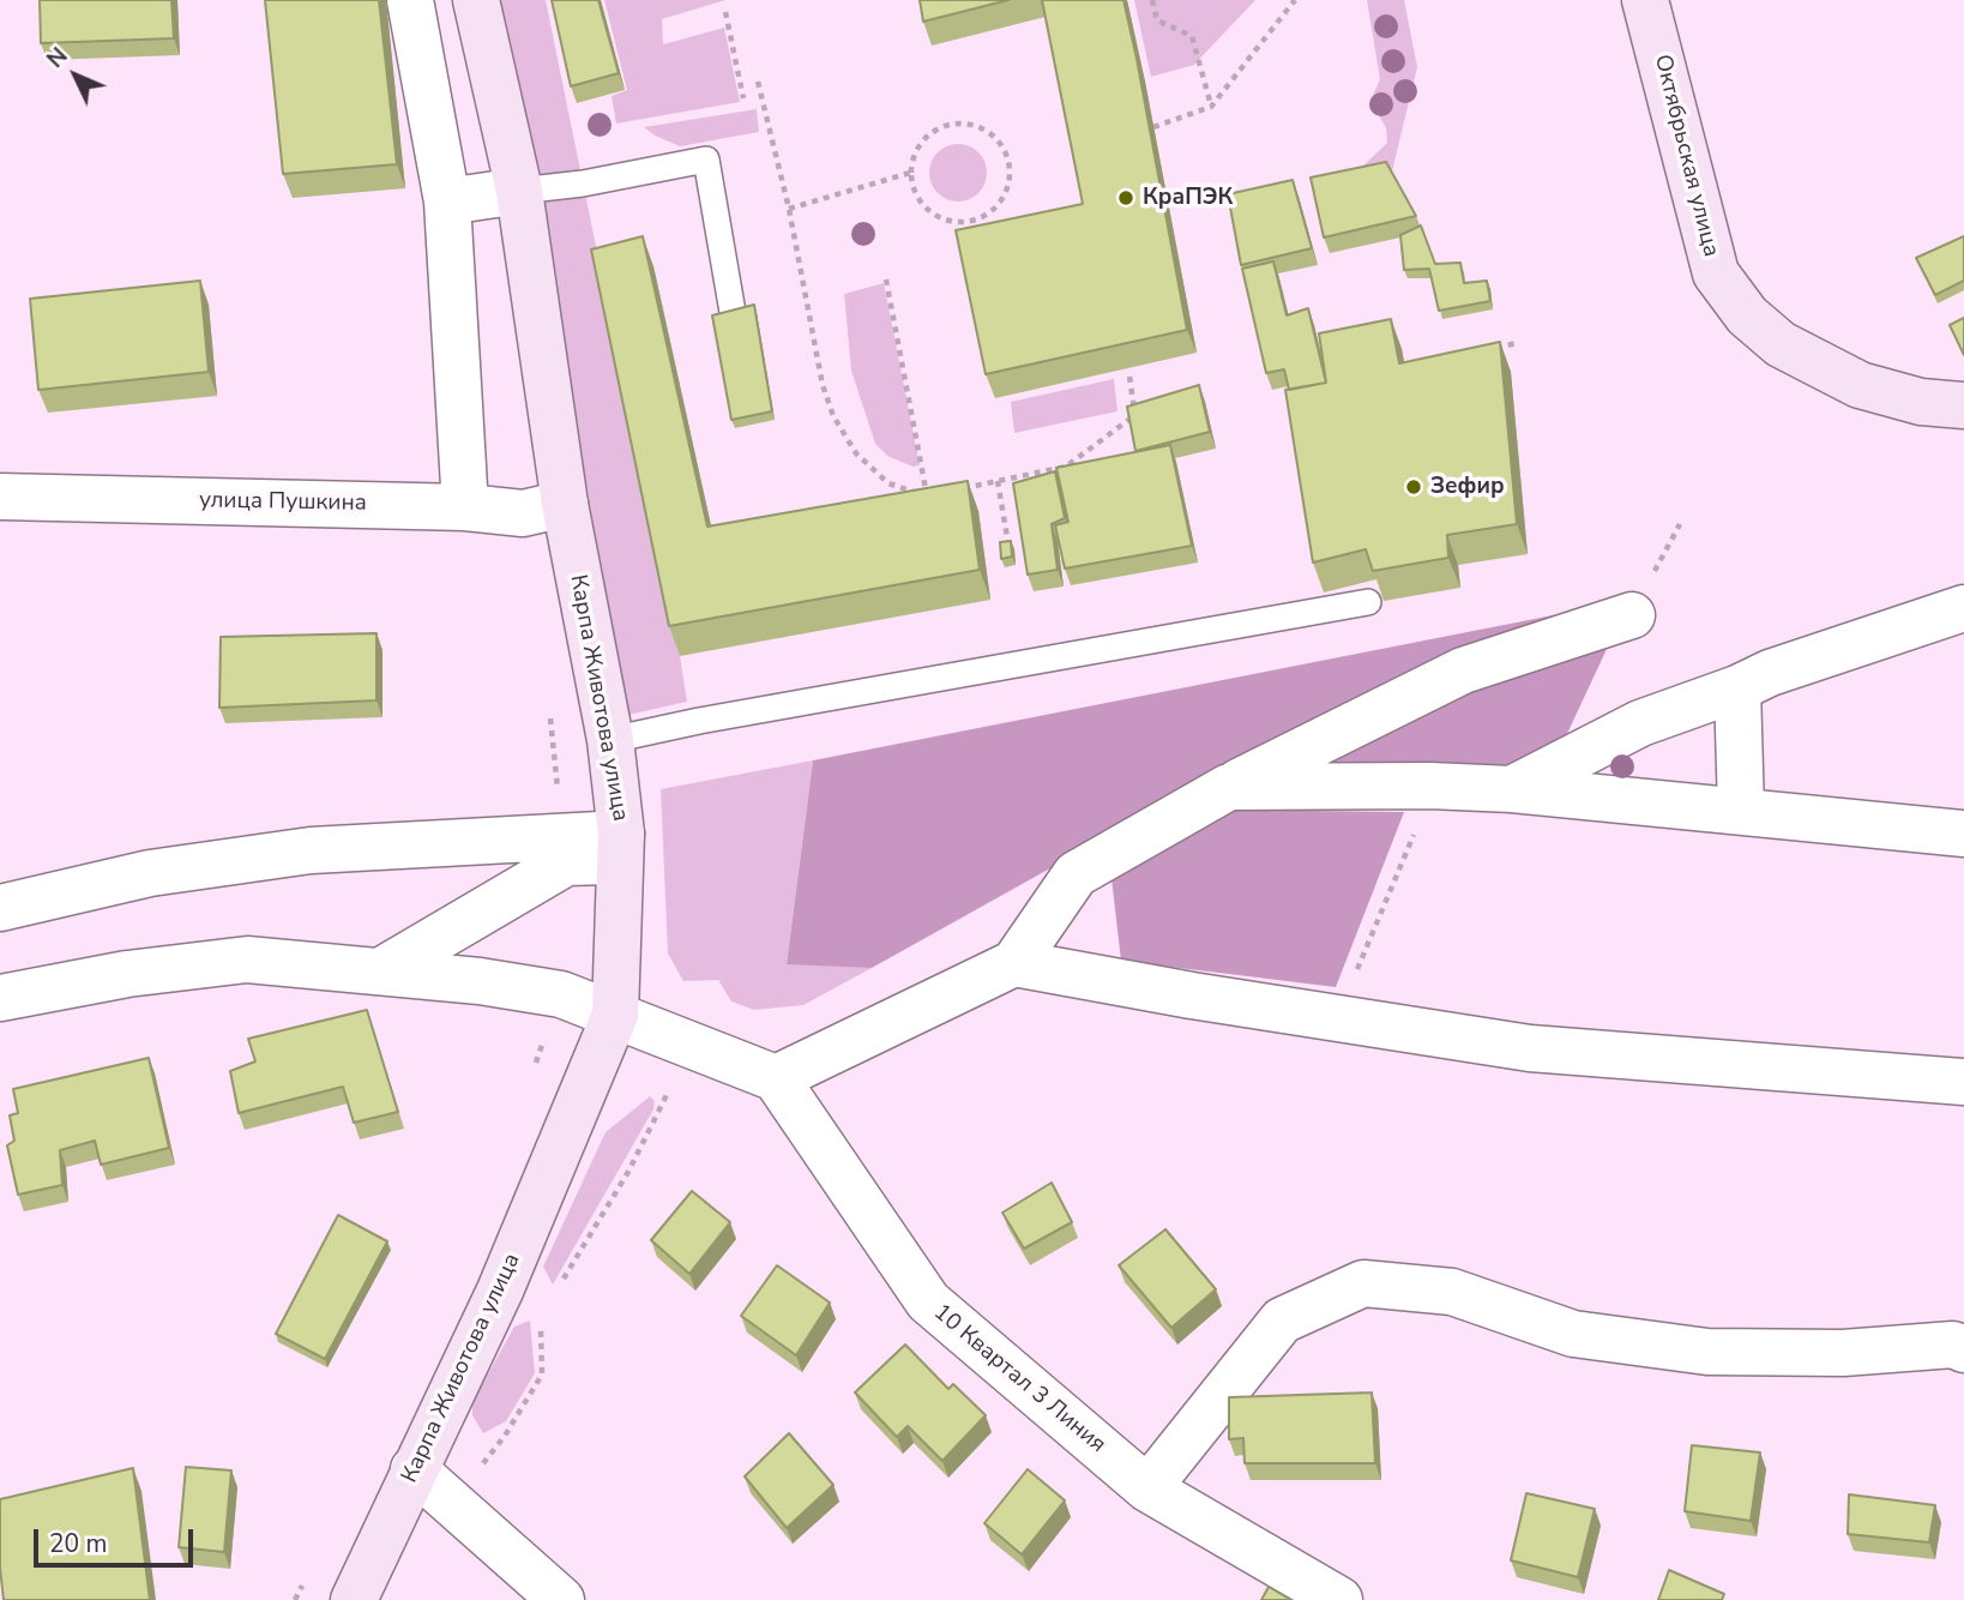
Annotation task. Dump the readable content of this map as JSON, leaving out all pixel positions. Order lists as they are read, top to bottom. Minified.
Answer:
{"streets":{"main road":["Октябрьская улица","Карпа Животова улица"],"street":["улица Пушкина","10 Квартал 3 Линия"]},"crossings":[["улица Пушкина","Карпа Животова улица"]],"places":["КраПЭК","Зефир"],"scale_bar":"20 m","north":"top left"}
